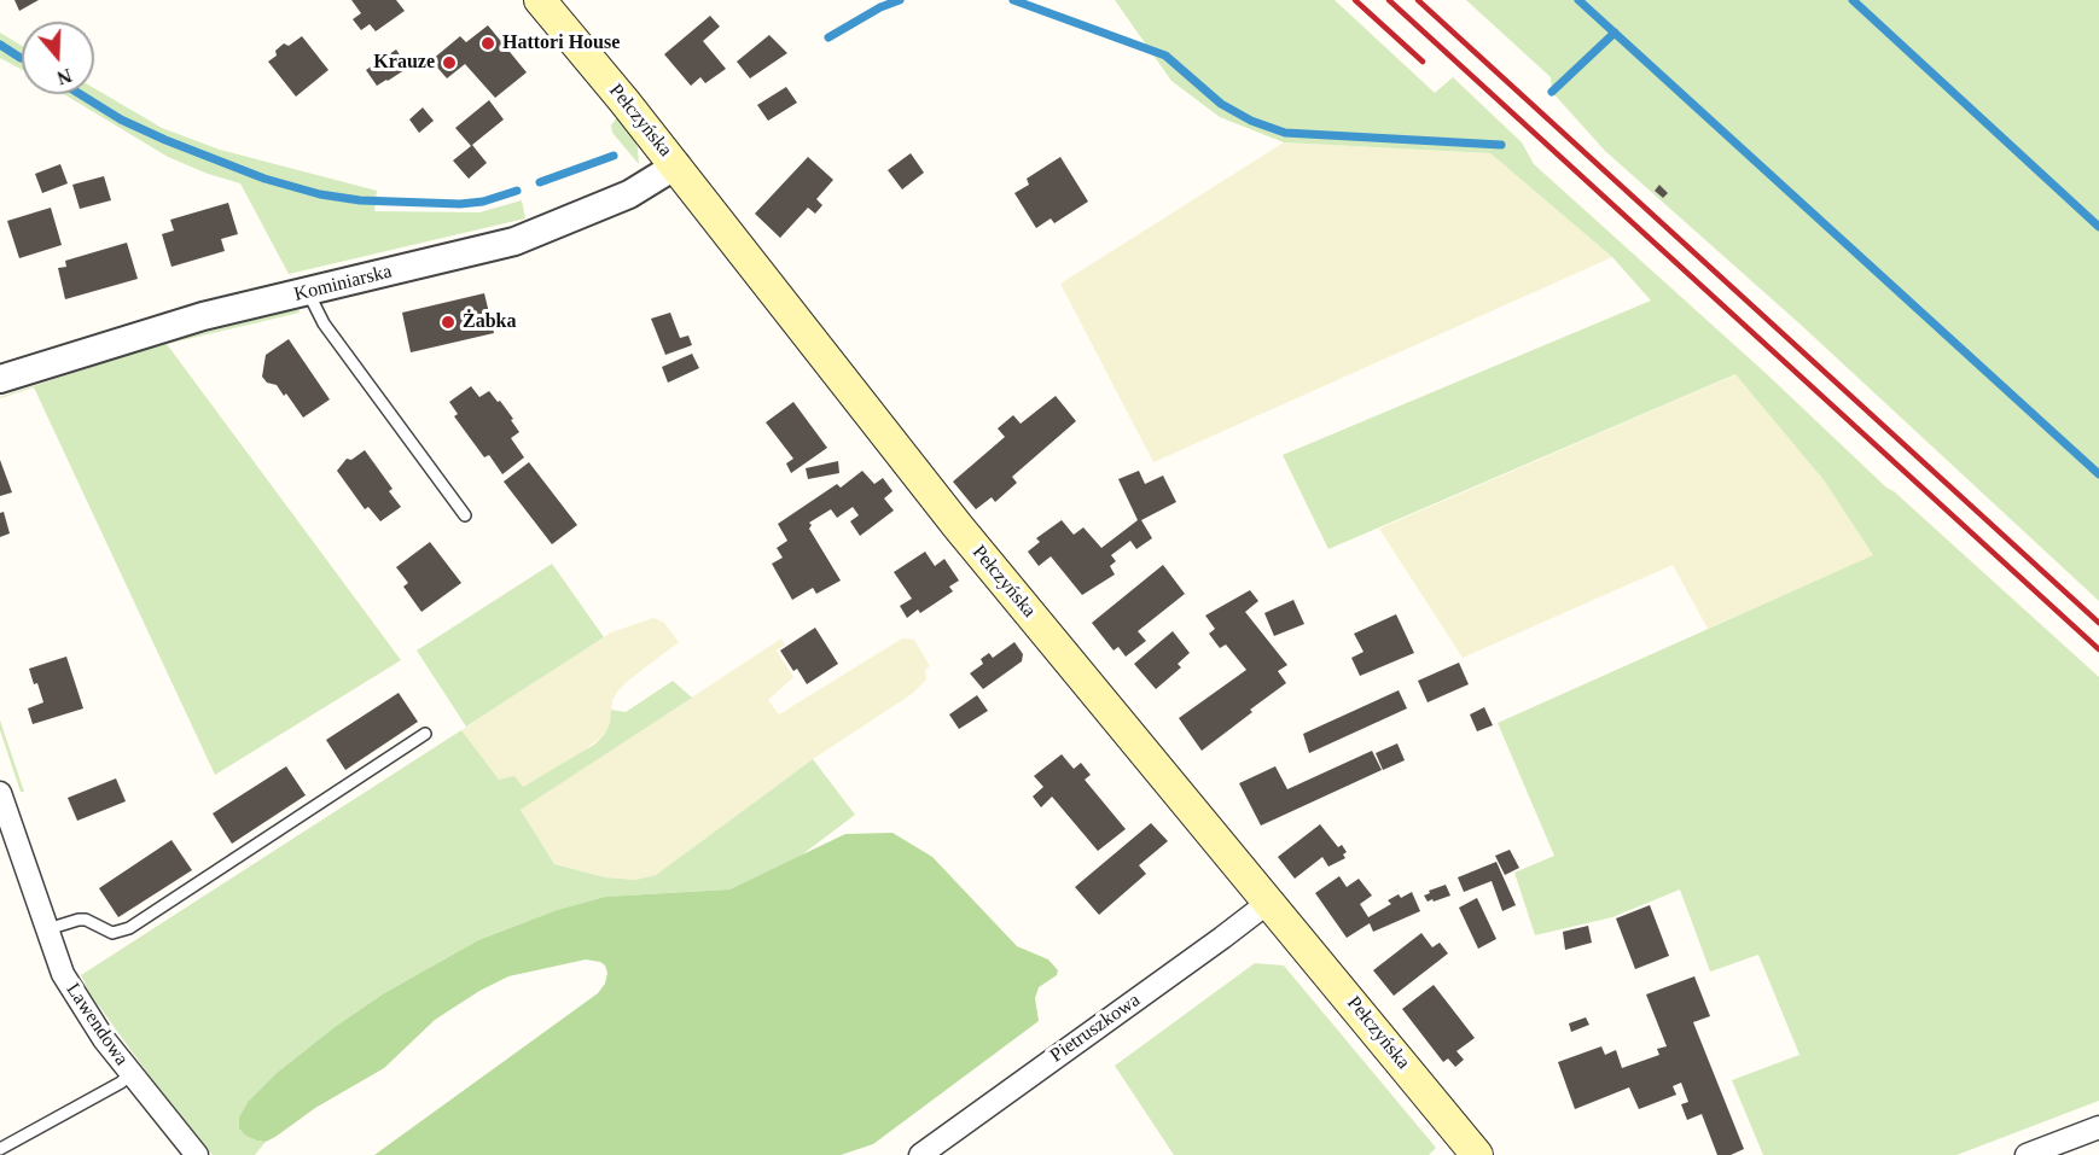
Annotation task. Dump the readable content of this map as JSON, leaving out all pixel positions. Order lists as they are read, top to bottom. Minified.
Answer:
{"streets":{"main road":["Pełczyńska"],"street":["Kominiarska","Lawendowa","Pietruszkowa"]},"crossings":[["Pełczyńska","Kominiarska"],["Pełczyńska","Pietruszkowa"]],"places":["Hattori House","Krauze","Żabka"],"north":"bottom"}
